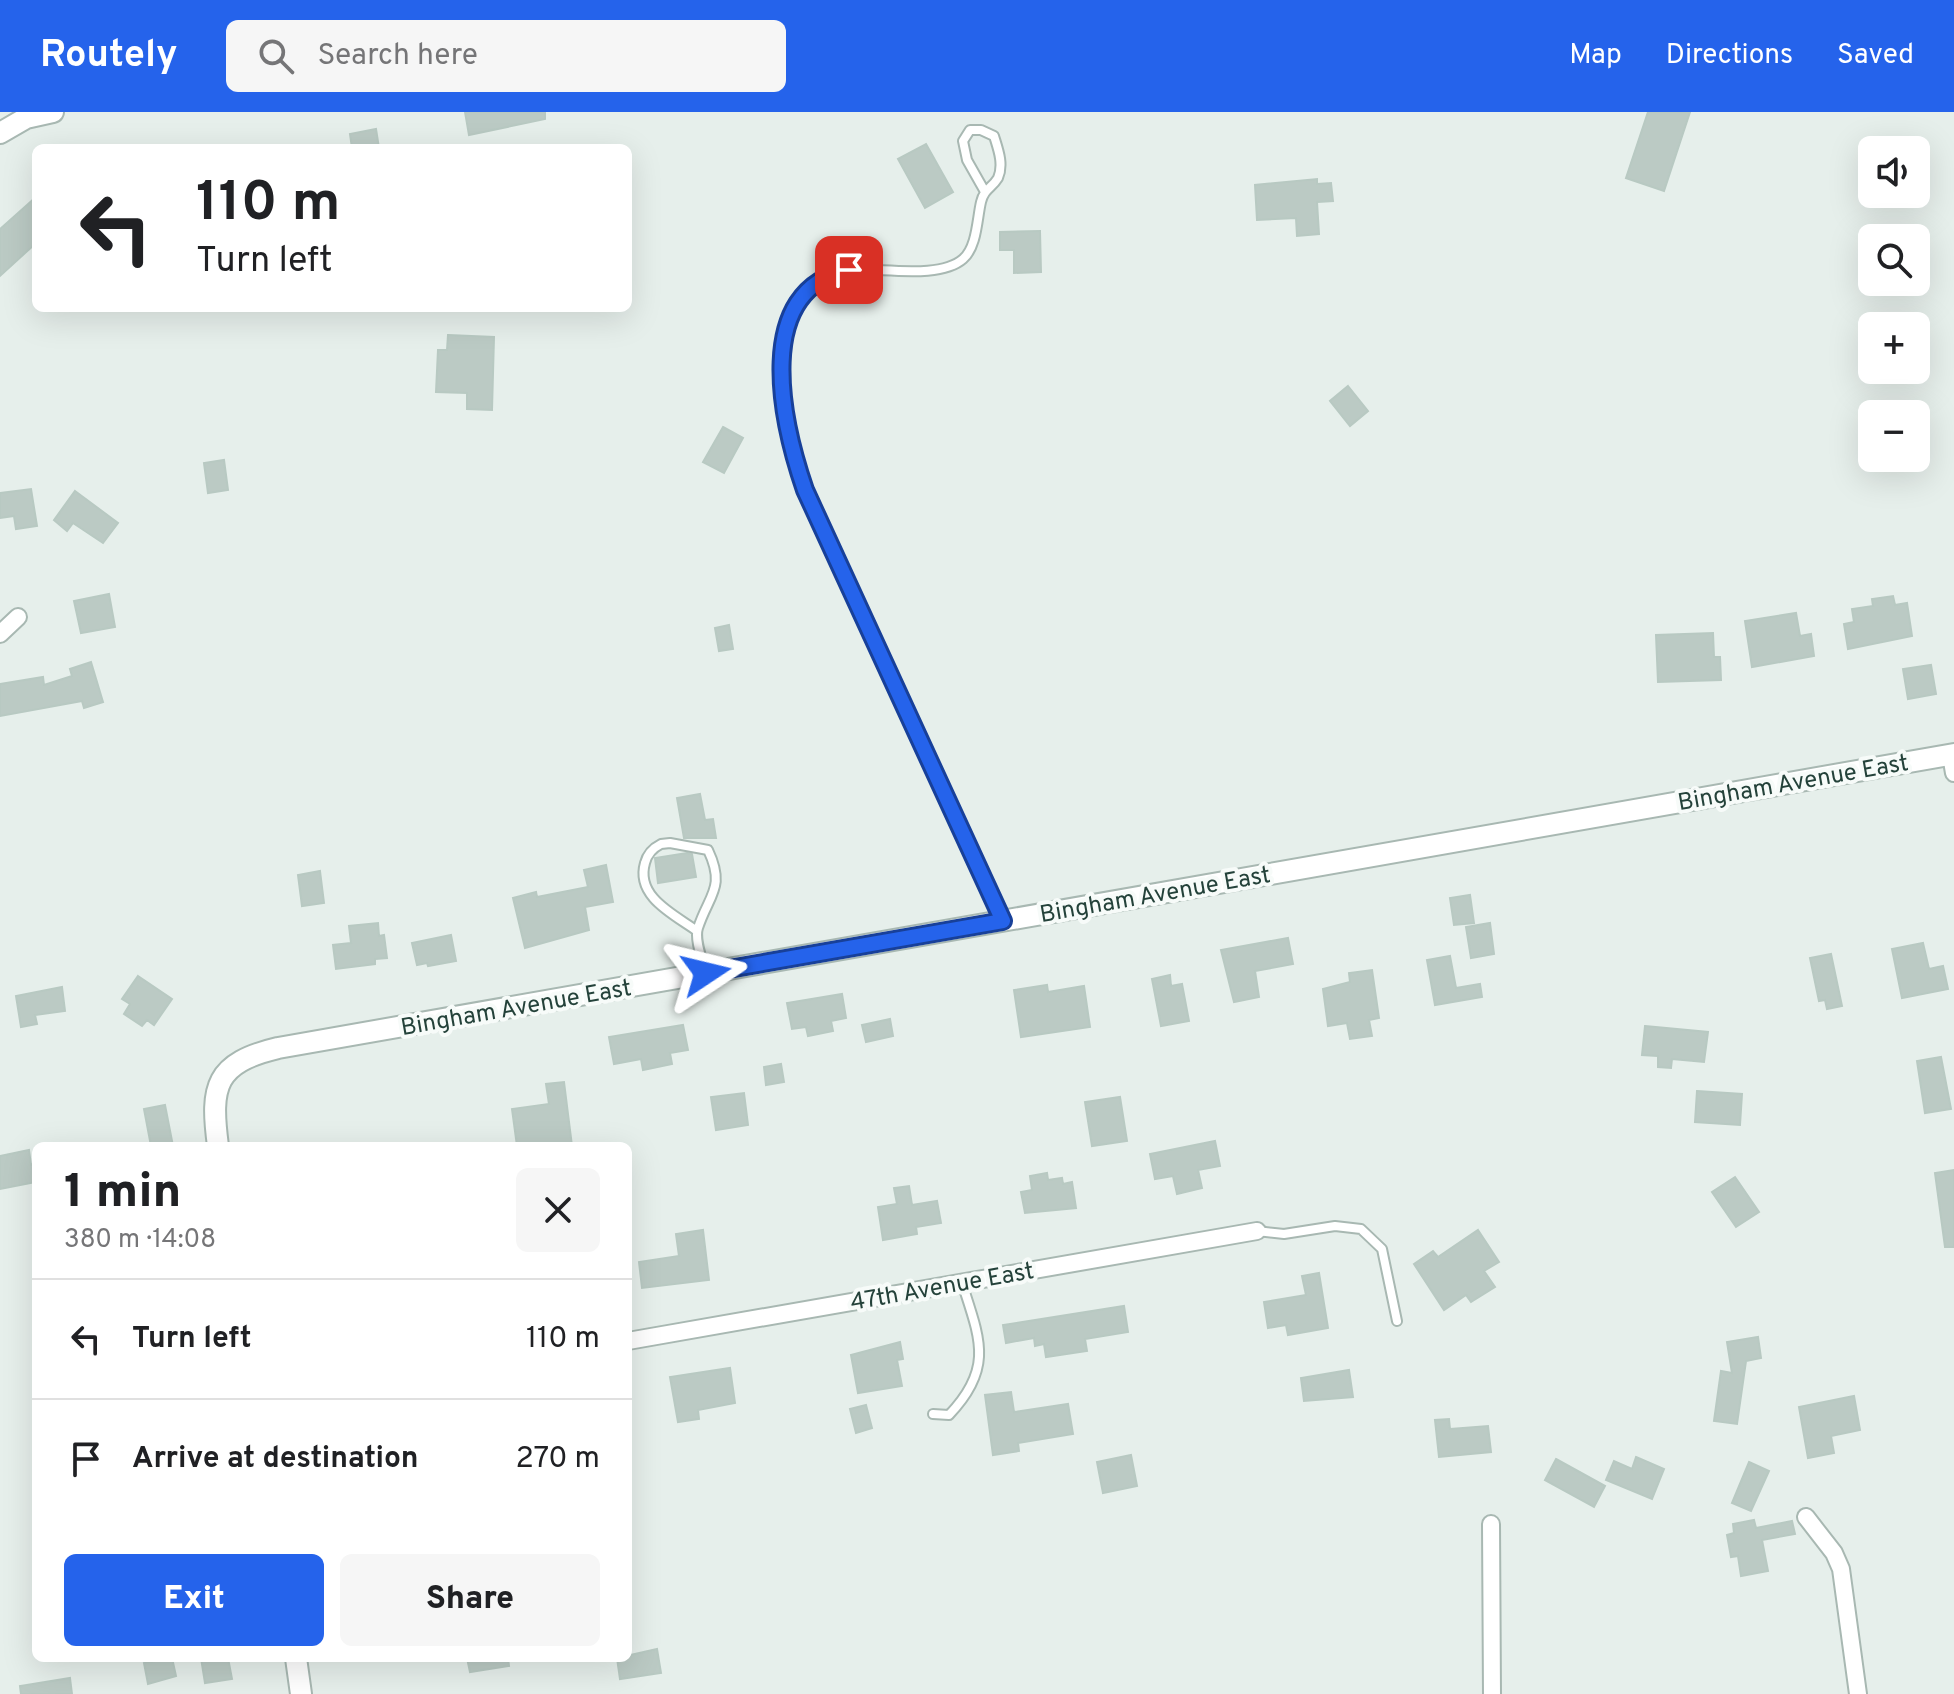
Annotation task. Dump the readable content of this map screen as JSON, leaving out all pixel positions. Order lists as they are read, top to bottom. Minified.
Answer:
{"streets":{"street":["Bingham Avenue East","47th Avenue East"]},"page":{"header":"Routely","search":"Search here","nav":["Map","Directions","Saved"],"map_buttons":["+","−"],"turn":["110 m","Turn left"],"heading":["1 min","380 m · 14:08"],"list":[{"name":"Turn left","value":"110 m"},{"name":"Arrive at destination","value":"270 m"}],"buttons":["Exit","Share"]}}
